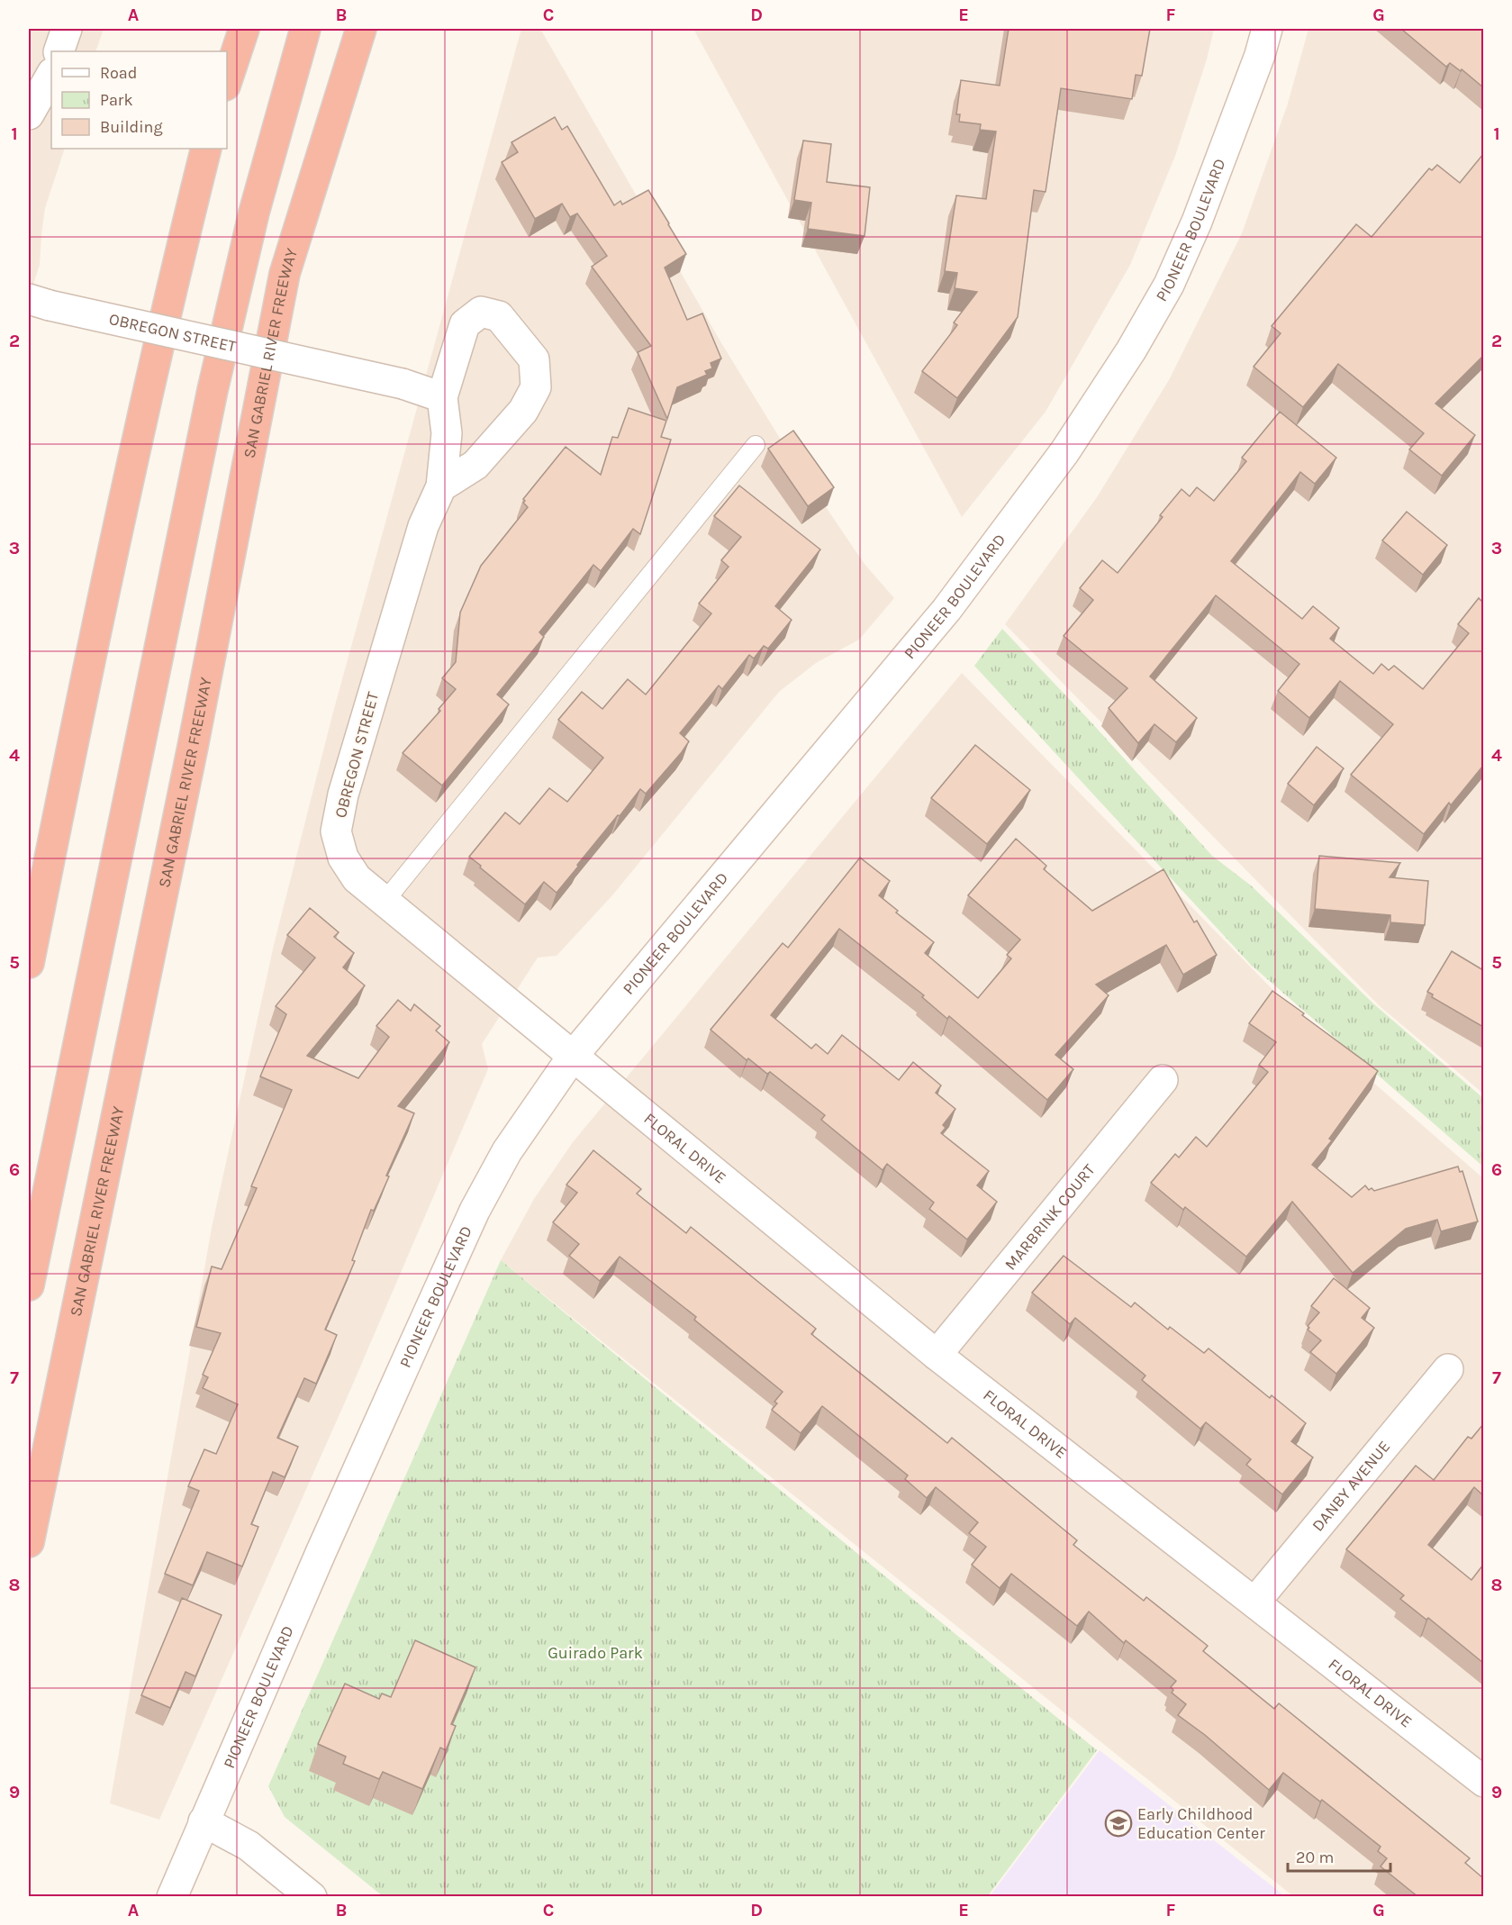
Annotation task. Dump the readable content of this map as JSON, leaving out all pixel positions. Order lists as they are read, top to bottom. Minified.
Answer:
{"streets":{"highway":["SAN GABRIEL RIVER FREEWAY"],"street":["PIONEER BOULEVARD","OBREGON STREET","FLORAL DRIVE","MARBRINK COURT","DANBY AVENUE"]},"crossings":[["PIONEER BOULEVARD","OBREGON STREET"],["PIONEER BOULEVARD","FLORAL DRIVE"],["OBREGON STREET","FLORAL DRIVE"],["FLORAL DRIVE","MARBRINK COURT"],["FLORAL DRIVE","DANBY AVENUE"]],"parks":["Guirado Park"],"places":{"school or university":["Early Childhood Education Center"]},"legend":["Road","Park","Building"],"scale_bar":"20 m","grid":{"columns":["A","B","C","D","E","F","G"],"rows":["1","2","3","4","5","6","7","8","9"]}}
